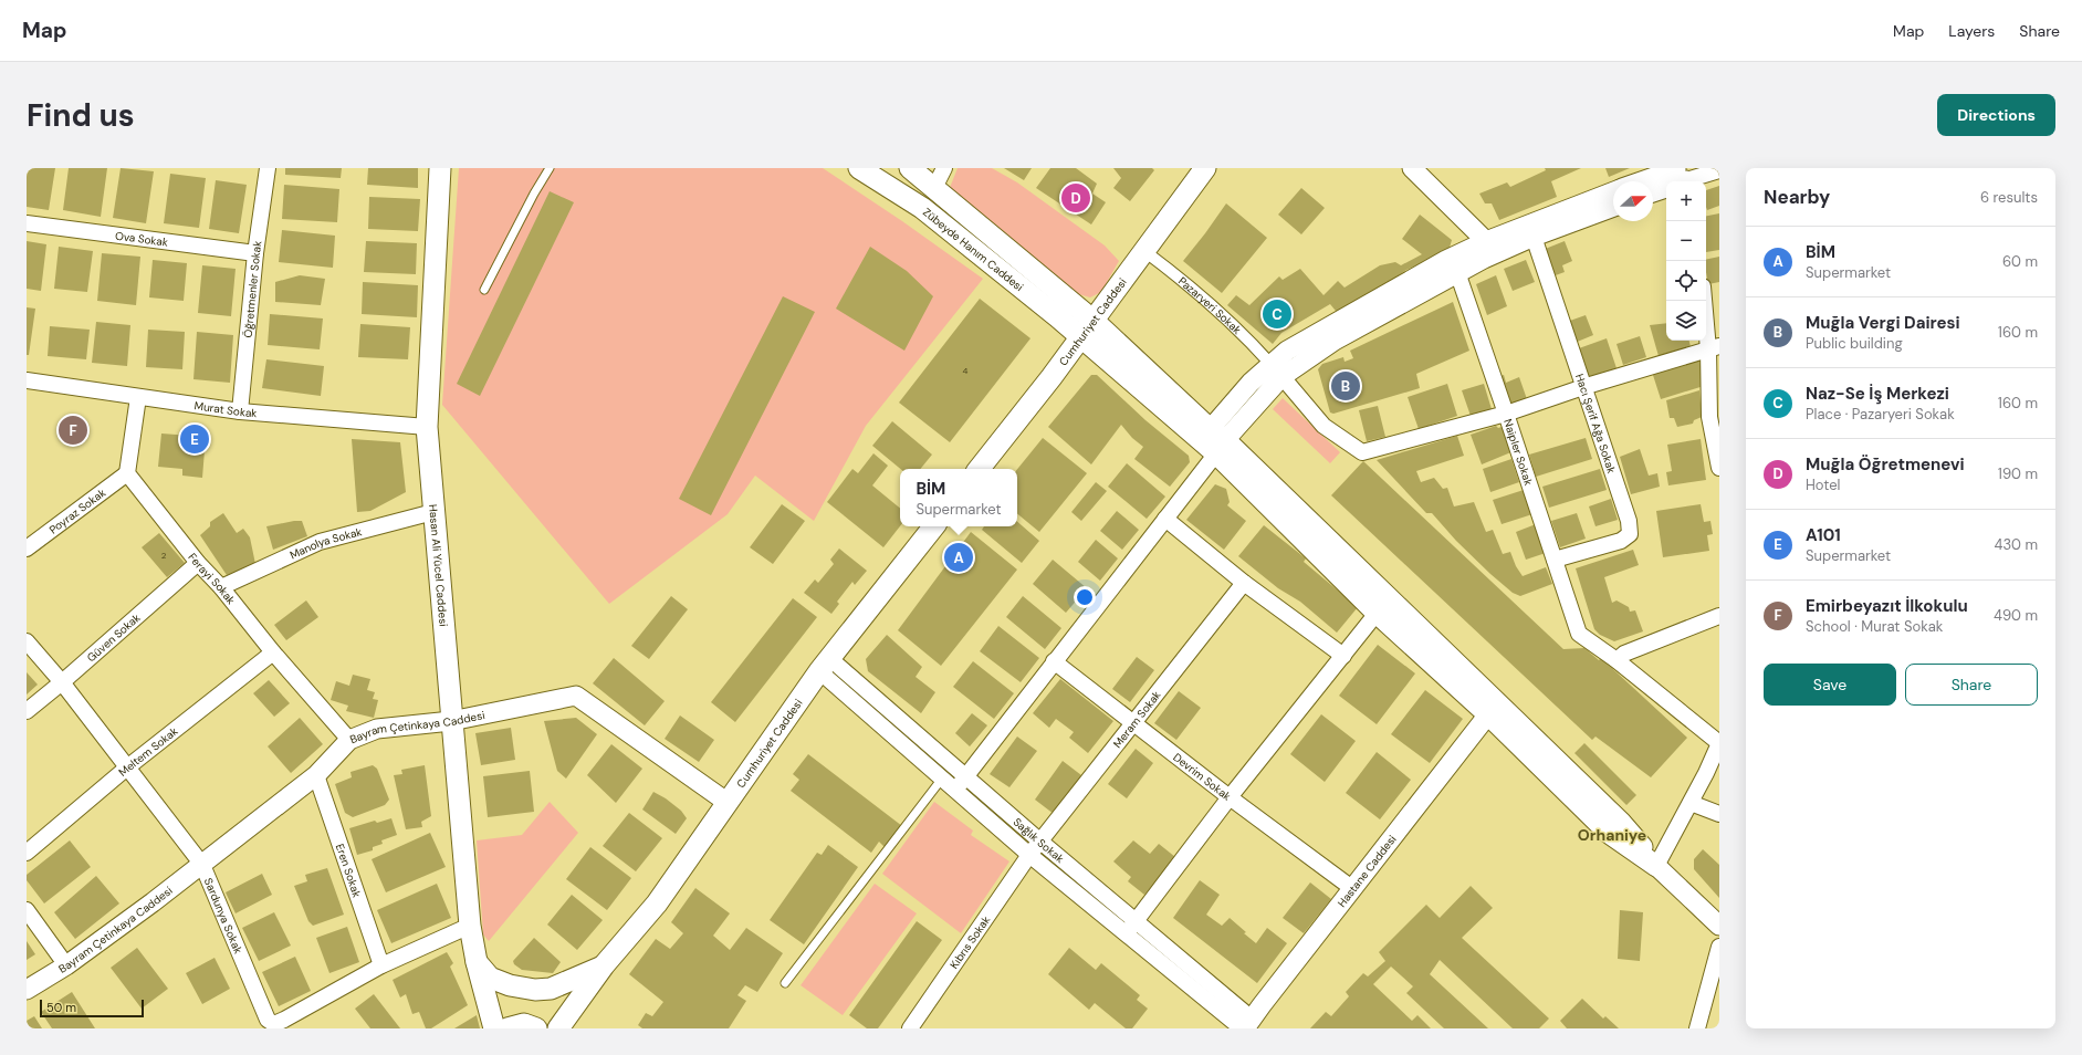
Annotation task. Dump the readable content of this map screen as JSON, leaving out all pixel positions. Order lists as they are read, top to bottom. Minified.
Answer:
{"streets":{"main road":["Zübeyde Hanım Caddesi","Cumhuriyet Caddesi","Hasan Ali Yücel Caddesi"],"street":["Ova Sokak","Öğretmenler Sokak","Pazaryeri Sokak","Murat Sokak","Hacı Şerif Ağa Sokak","Naipler Sokak","Poyraz Sokak","Manolya Sokak","Ferayi Sokak","Güven Sokak","Meram Sokak","Bayram Çetinkaya Caddesi","Meltem Sokak","Devrim Sokak","Sağlık Sokak","Eren Sokak","Hastane Caddesi","Sardunya Sokak","Kıbrıs Sokak"]},"crossings":[["Ova Sokak","Öğretmenler Sokak"],["Zübeyde Hanım Caddesi","Cumhuriyet Caddesi"],["Öğretmenler Sokak","Murat Sokak"],["Pazaryeri Sokak","Cumhuriyet Caddesi"],["Cumhuriyet Caddesi","Bayram Çetinkaya Caddesi"],["Cumhuriyet Caddesi","Sağlık Sokak"],["Murat Sokak","Hasan Ali Yücel Caddesi"],["Hacı Şerif Ağa Sokak","Naipler Sokak"],["Poyraz Sokak","Ferayi Sokak"],["Manolya Sokak","Hasan Ali Yücel Caddesi"],["Manolya Sokak","Ferayi Sokak"],["Hasan Ali Yücel Caddesi","Bayram Çetinkaya Caddesi"],["Hasan Ali Yücel Caddesi","Sardunya Sokak"],["Ferayi Sokak","Güven Sokak"],["Ferayi Sokak","Bayram Çetinkaya Caddesi"],["Ferayi Sokak","Meltem Sokak"],["Güven Sokak","Sardunya Sokak"],["Meram Sokak","Devrim Sokak"],["Meram Sokak","Sağlık Sokak"],["Meram Sokak","Kıbrıs Sokak"],["Bayram Çetinkaya Caddesi","Eren Sokak"],["Bayram Çetinkaya Caddesi","Sardunya Sokak"],["Meltem Sokak","Sardunya Sokak"],["Devrim Sokak","Hastane Caddesi"],["Sağlık Sokak","Hastane Caddesi"],["Sağlık Sokak","Kıbrıs Sokak"],["Eren Sokak","Sardunya Sokak"]],"districts":["Orhaniye"],"house_numbers":["4","2"],"scale_bar":"50 m","north":"right","page":{"header":"Map","nav":["Map","Layers","Share"],"buttons":["Directions",["Save","Share"]],"title":"Find us","heading":["Nearby","6 results"],"map_buttons":["+","−"],"pins":["D","C","B","F","E","A"],"list":[{"mark":"A","name":"BİM","note":"Supermarket","value":"60 m"},{"mark":"B","name":"Muğla Vergi Dairesi","note":"Public building","value":"160 m"},{"mark":"C","name":"Naz-Se İş Merkezi","note":"Place · Pazaryeri Sokak","value":"160 m"},{"mark":"D","name":"Muğla Öğretmenevi","note":"Hotel","value":"190 m"},{"mark":"E","name":"A101","note":"Supermarket","value":"430 m"},{"mark":"F","name":"Emirbeyazıt İlkokulu","note":"School · Murat Sokak","value":"490 m"}],"popup":["BİM","Supermarket"],"scale":"50 m"}}
